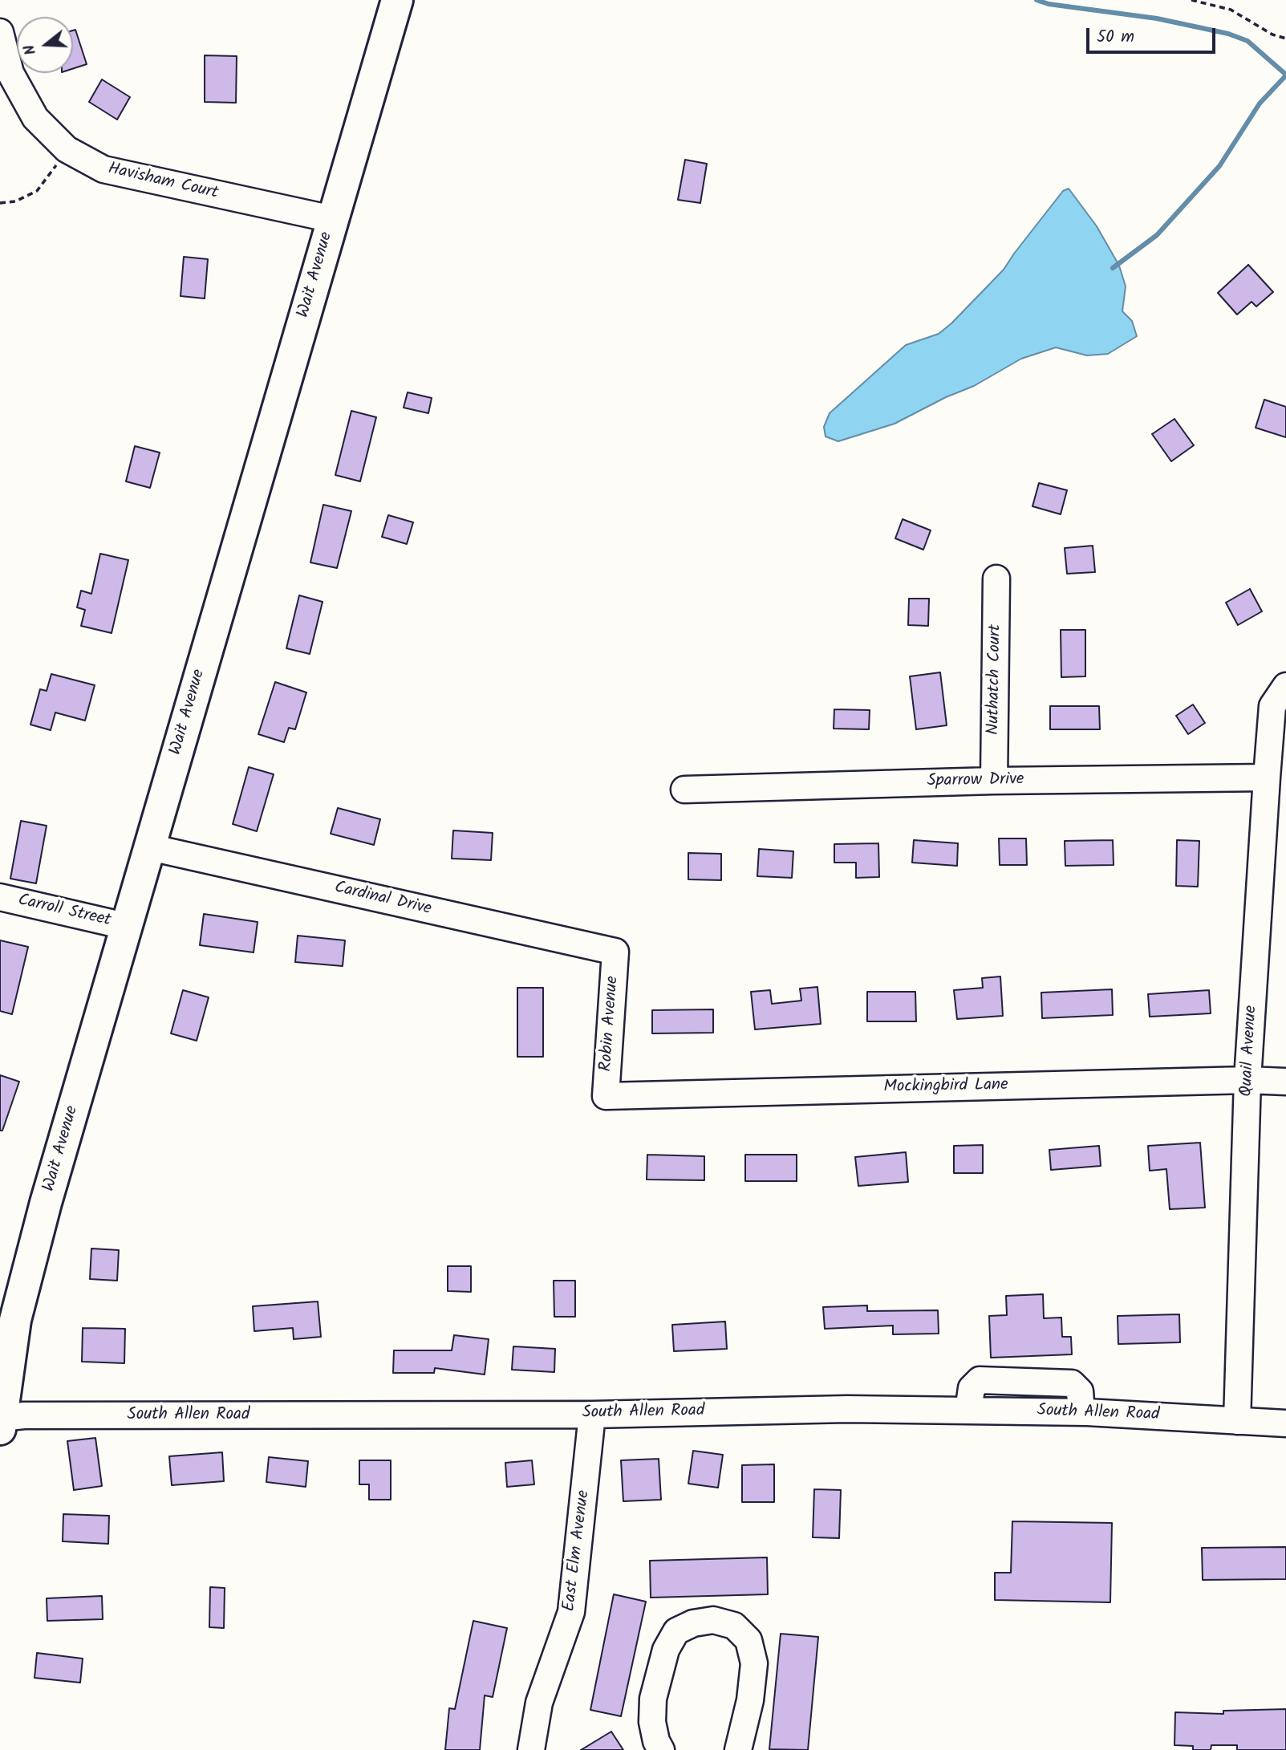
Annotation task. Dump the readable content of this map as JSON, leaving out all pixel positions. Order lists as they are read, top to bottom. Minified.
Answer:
{"streets":{"main road":["Wait Avenue"],"street":["Havisham Court","Nuthatch Court","Sparrow Drive","Cardinal Drive","Carroll Street","Robin Avenue","Quail Avenue","Mockingbird Lane","South Allen Road","East Elm Avenue"]},"crossings":[["Havisham Court","Wait Avenue"],["Wait Avenue","Cardinal Drive"],["Wait Avenue","Carroll Street"],["Wait Avenue","South Allen Road"],["Nuthatch Court","Sparrow Drive"],["Sparrow Drive","Quail Avenue"],["Cardinal Drive","Robin Avenue"],["Robin Avenue","Mockingbird Lane"],["Quail Avenue","Mockingbird Lane"],["Quail Avenue","South Allen Road"],["South Allen Road","East Elm Avenue"]],"scale_bar":"50 m","north":"left"}
